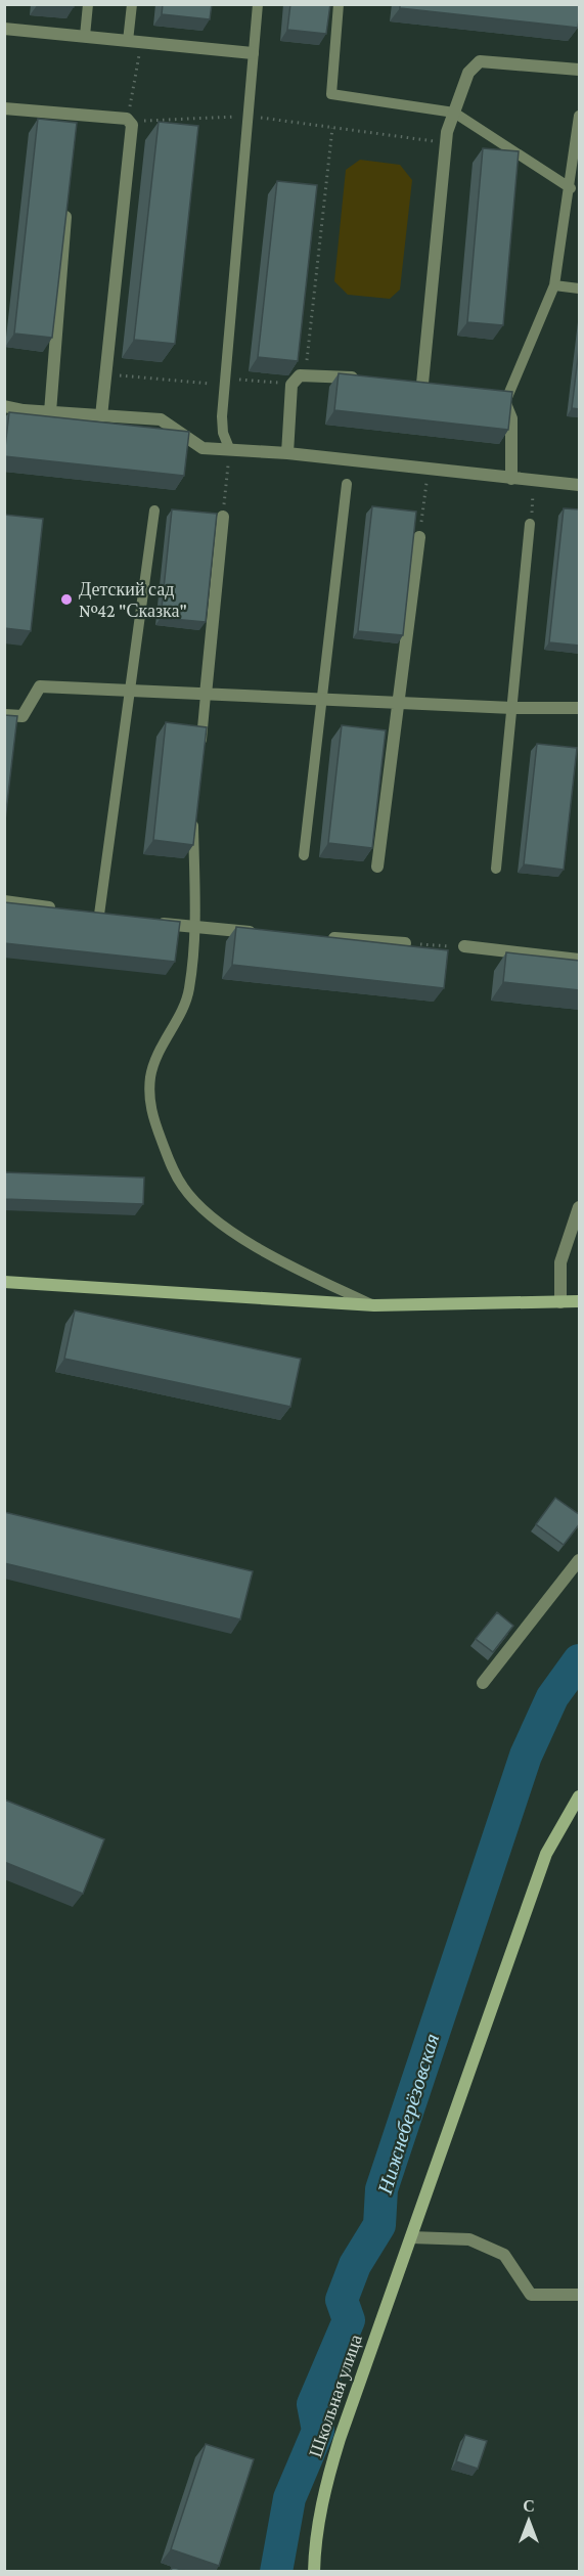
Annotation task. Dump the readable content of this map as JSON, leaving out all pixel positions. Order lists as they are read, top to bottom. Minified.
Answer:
{"streets":{"street":["Школьная улица"]},"water":["Нижнеберёзовская"],"places":["Детский сад №42 \"Сказка\""],"north":"top"}
